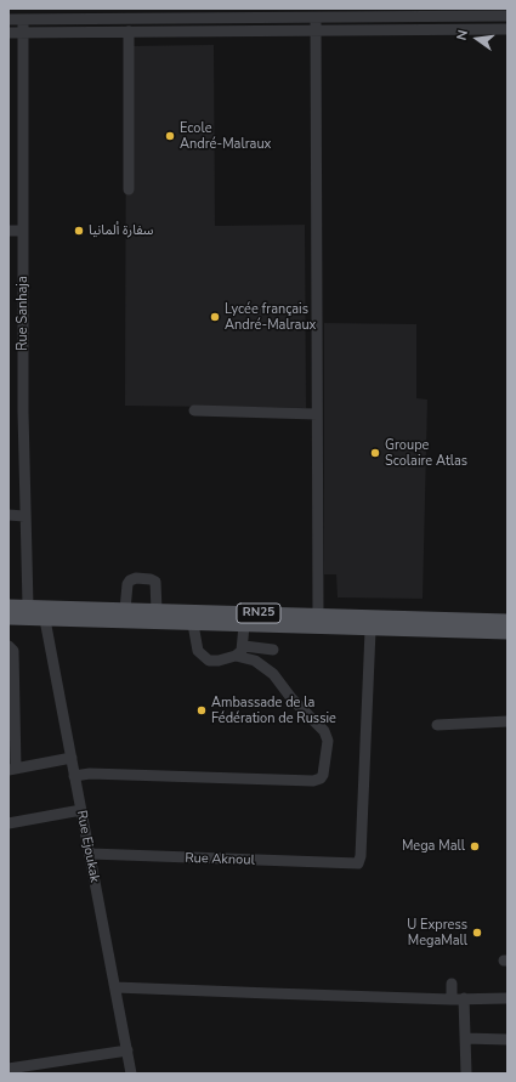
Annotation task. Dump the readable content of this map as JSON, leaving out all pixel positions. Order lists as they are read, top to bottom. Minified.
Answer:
{"streets":{"main road":["RN25"],"street":["Rue Sanhaja","Rue Ejoukak","Rue Aknoul"]},"crossings":[["Rue Sanhaja","RN25"],["RN25","Rue Ejoukak"],["RN25","Rue Aknoul"],["Rue Ejoukak","Rue Aknoul"]],"places":["Ecole André-Malraux","سفارة ألمانيا","Lycée français André-Malraux","Groupe Scolaire Atlas","Ambassade de la Fédération de Russie","Mega Mall","U Express MegaMall"],"north":"left"}
